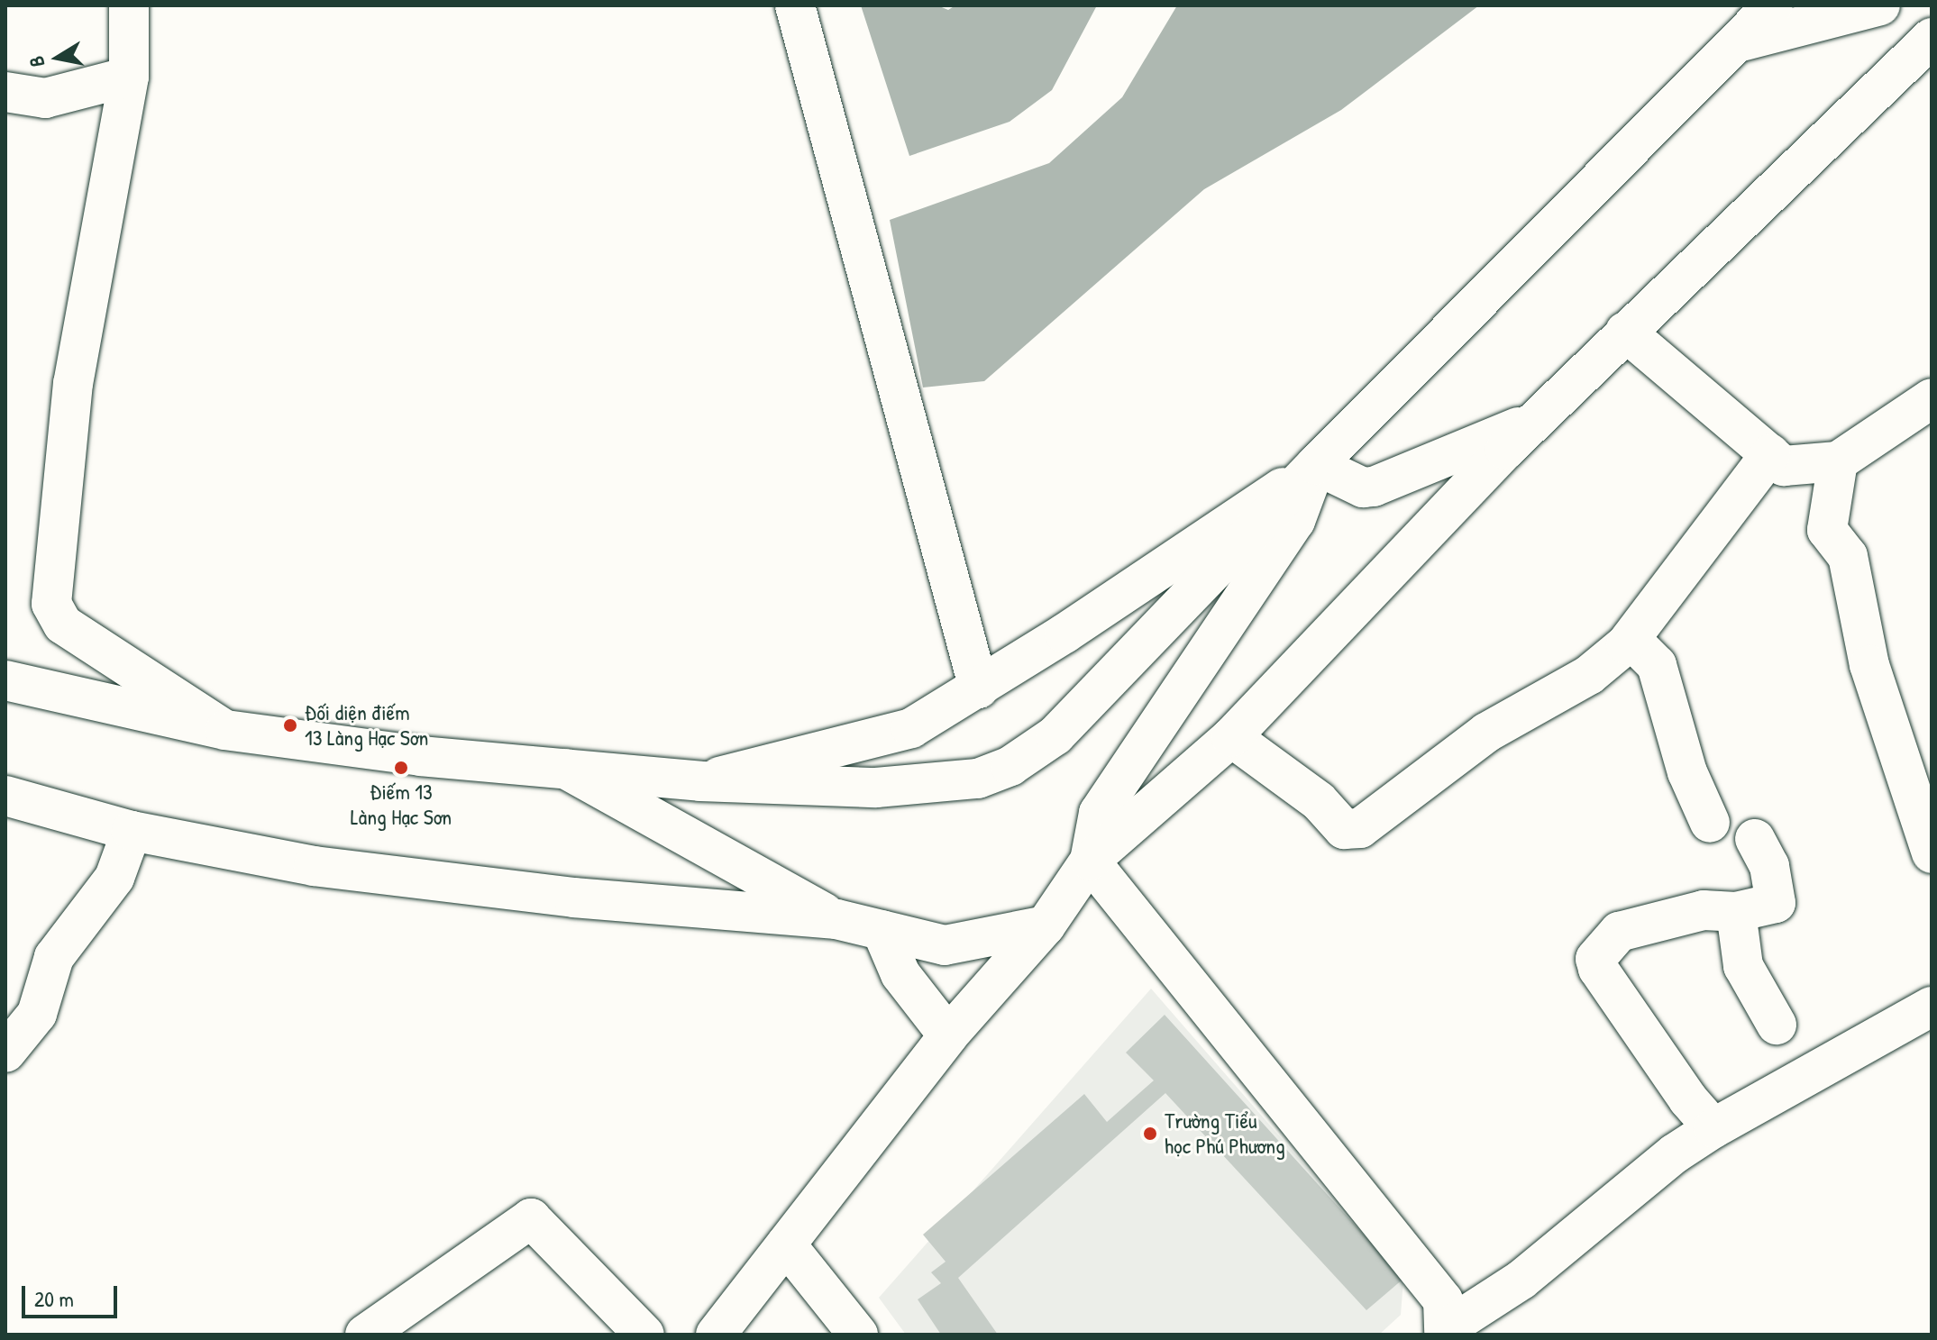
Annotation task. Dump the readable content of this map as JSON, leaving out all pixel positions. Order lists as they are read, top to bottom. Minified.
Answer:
{"places":["Đối diện điếm 13 Làng Hạc Sơn","Điếm 13 Làng Hạc Sơn","Trường Tiểu học Phú Phương"],"scale_bar":"20 m","north":"left"}
